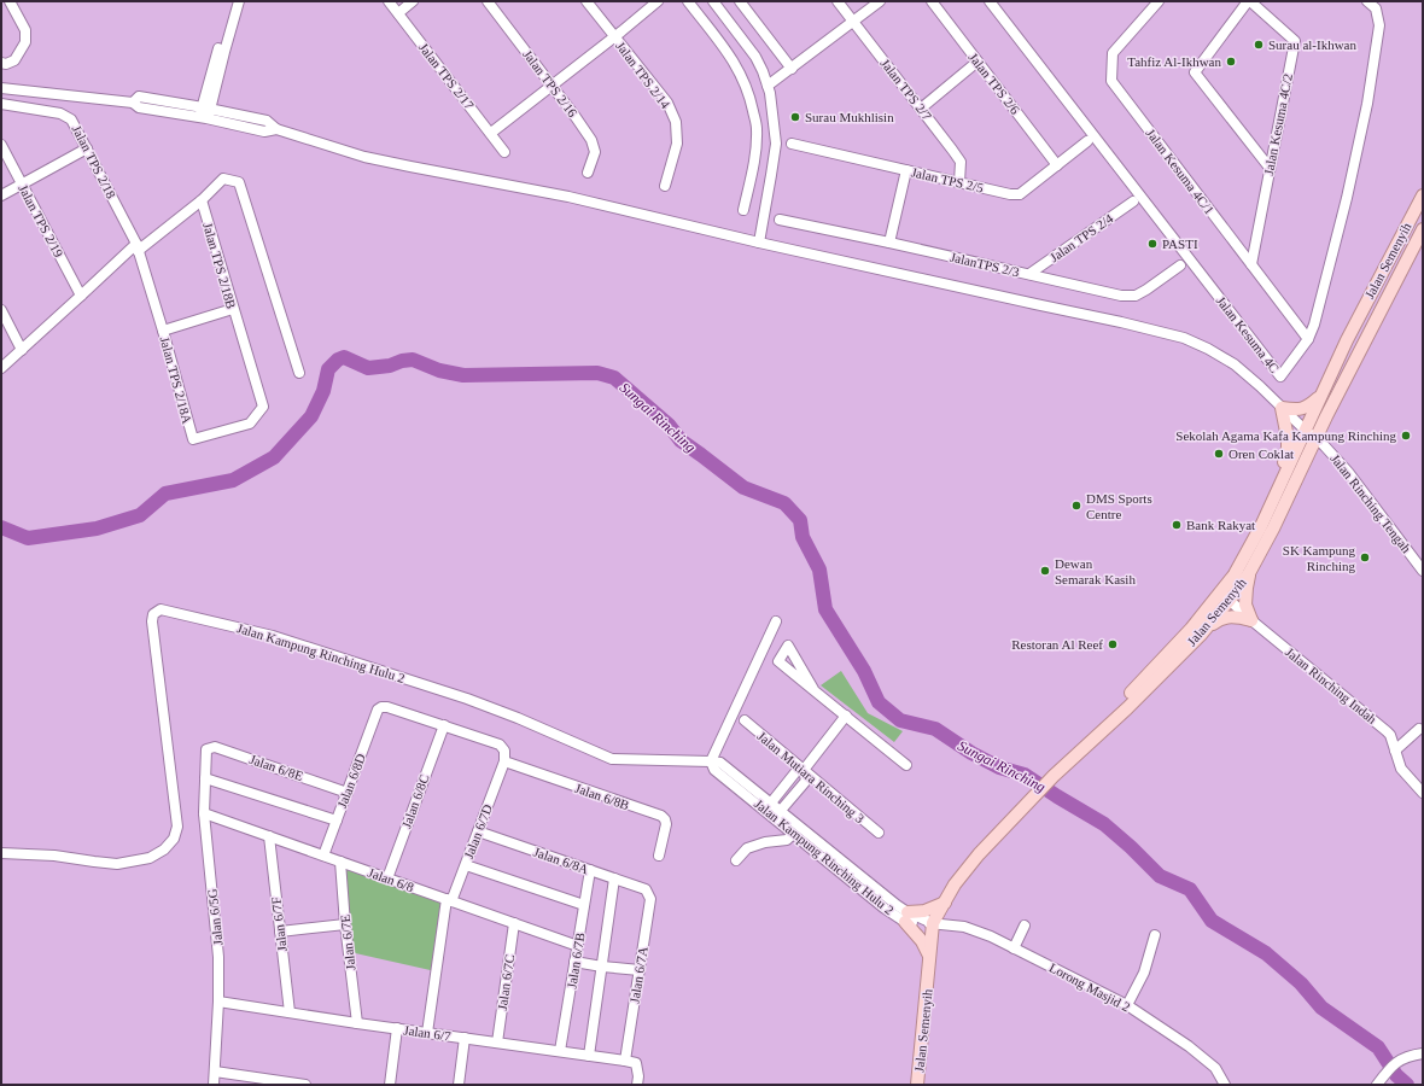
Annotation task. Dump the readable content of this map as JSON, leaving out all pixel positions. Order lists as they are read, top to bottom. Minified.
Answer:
{"streets":{"main road":["Jalan Semenyih"],"street":["Jalan TPS 2/14","Jalan TPS 2/17","Jalan TPS 2/16","Jalan TPS 2/6","Jalan TPS 2/7","Jalan Kesuma 4C/2","Jalan TPS 2/18","Jalan Kesuma 4C/1","Jalan TPS 2/5","Jalan TPS 2/19","Jalan TPS 2/4","JalanTPS 2/3","Jalan TPS 2/18B","Jalan Kesuma 4C","Jalan TPS 2/18A","Jalan Rinching Tengah","Jalan Kampung Rinching Hulu 2","Jalan Rinching Indah","Jalan 6/8E","Jalan Mutiara Rinching 3","Jalan 6/8D","Jalan 6/8B","Jalan 6/8C","Jalan 6/7D","Jalan 6/8A","Jalan 6/8","Jalan 6/5G","Jalan 6/7F","Jalan 6/7E","Jalan 6/7B","Jalan 6/7A","Jalan 6/7C","Lorong Masjid 2","Jalan 6/7"]},"crossings":[["Jalan TPS 2/6","Jalan TPS 2/5"],["Jalan TPS 2/7","Jalan TPS 2/5"],["Jalan Kesuma 4C/2","Jalan Kesuma 4C/1"],["Jalan TPS 2/18","Jalan TPS 2/18B"],["Jalan TPS 2/18","Jalan TPS 2/18A"],["Jalan Kesuma 4C/1","Jalan Kesuma 4C"],["Jalan TPS 2/19","Jalan TPS 2/18B"],["Jalan TPS 2/4","JalanTPS 2/3"],["Jalan Semenyih","Jalan Rinching Tengah"],["Jalan Semenyih","Jalan Kampung Rinching Hulu 2"],["Jalan Semenyih","Jalan Rinching Indah"],["Jalan Semenyih","Lorong Masjid 2"],["Jalan TPS 2/18B","Jalan TPS 2/18A"],["Jalan Kampung Rinching Hulu 2","Lorong Masjid 2"],["Jalan 6/8E","Jalan 6/8D"],["Jalan 6/8E","Jalan 6/5G"],["Jalan 6/8D","Jalan 6/8C"],["Jalan 6/8D","Jalan 6/8"],["Jalan 6/8B","Jalan 6/7D"],["Jalan 6/8C","Jalan 6/8"],["Jalan 6/7D","Jalan 6/8A"],["Jalan 6/7D","Jalan 6/8"],["Jalan 6/7D","Jalan 6/7"],["Jalan 6/8A","Jalan 6/7B"],["Jalan 6/8A","Jalan 6/7A"],["Jalan 6/8","Jalan 6/5G"],["Jalan 6/8","Jalan 6/7F"],["Jalan 6/8","Jalan 6/7E"],["Jalan 6/8","Jalan 6/7B"],["Jalan 6/8","Jalan 6/7C"],["Jalan 6/5G","Jalan 6/7"],["Jalan 6/7F","Jalan 6/7"],["Jalan 6/7E","Jalan 6/7"],["Jalan 6/7B","Jalan 6/7"],["Jalan 6/7A","Jalan 6/7"],["Jalan 6/7C","Jalan 6/7"]],"water":["Sungai Rinching"],"places":["Surau al-Ikhwan","Tahfiz Al-Ikhwan","Surau Mukhlisin","PASTI","Sekolah Agama Kafa Kampung Rinching","Oren Coklat","DMS Sports Centre","Bank Rakyat","SK Kampung Rinching","Dewan Semarak Kasih","Restoran Al Reef"]}
